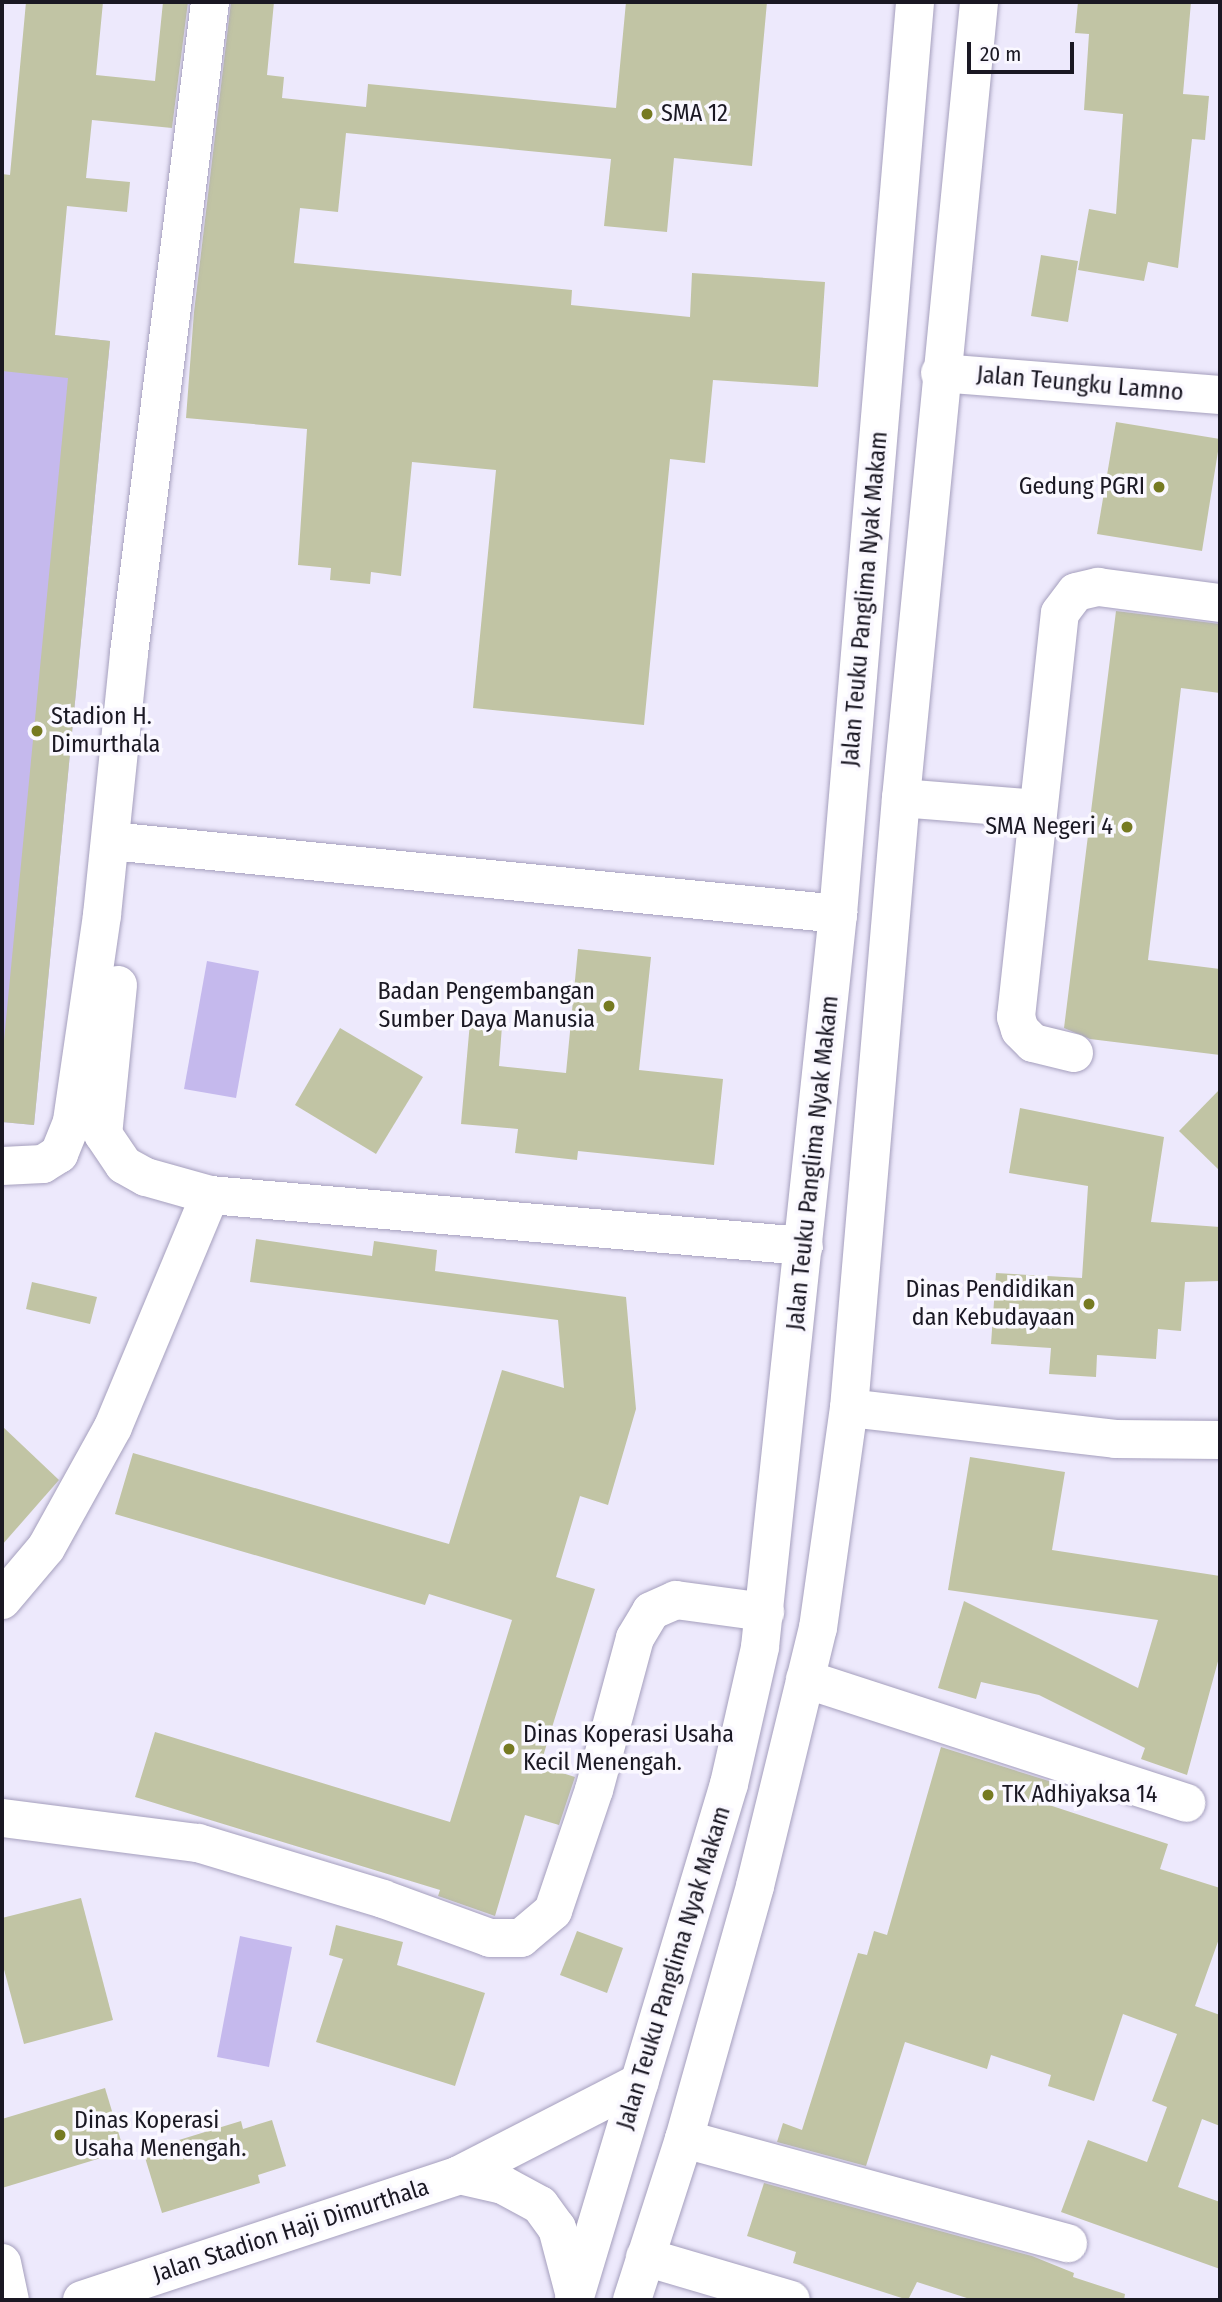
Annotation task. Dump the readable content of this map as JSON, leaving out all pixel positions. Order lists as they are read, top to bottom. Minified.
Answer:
{"streets":{"main road":["Jalan Teungku Lamno","Jalan Teuku Panglima Nyak Makam","Jalan Stadion Haji Dimurthala"]},"crossings":[["Jalan Teungku Lamno","Jalan Teuku Panglima Nyak Makam"],["Jalan Teuku Panglima Nyak Makam","Jalan Stadion Haji Dimurthala"]],"places":["SMA 12","Gedung PGRI","Stadion H. Dimurthala","SMA Negeri 4","Badan Pengembangan Sumber Daya Manusia","Dinas Pendidikan dan Kebudayaan","Dinas Koperasi Usaha Kecil Menengah.","TK Adhiyaksa 14","Dinas Koperasi Usaha Menengah."],"scale_bar":"20 m"}
